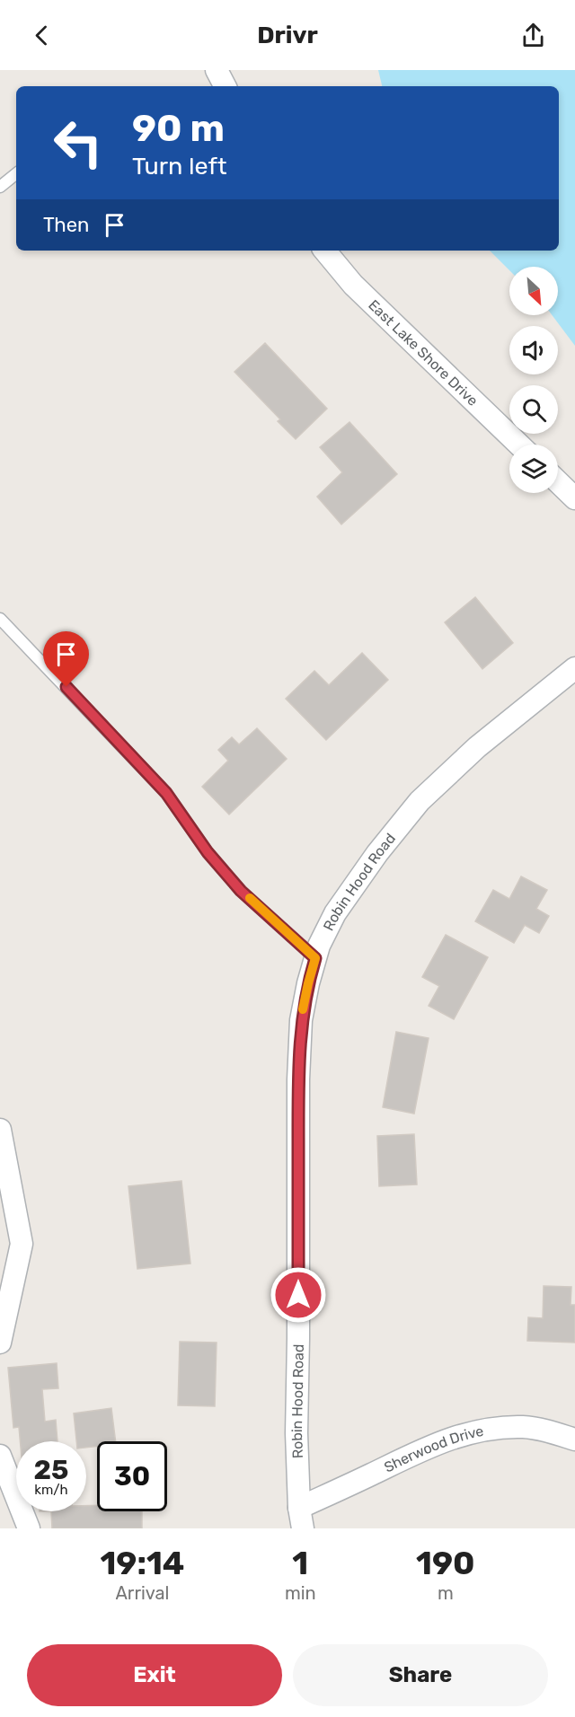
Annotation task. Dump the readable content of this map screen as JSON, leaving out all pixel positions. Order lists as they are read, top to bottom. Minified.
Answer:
{"streets":{"street":["East Lake Shore Drive","Robin Hood Road","Sherwood Drive"]},"crossings":[["Robin Hood Road","Sherwood Drive"]],"north":"bottom right","page":{"header":"Drivr","turn":["90 m","Turn left"],"then":"Then","speed":"25 km/h","limit":"30","eta":["19:14","Arrival","1","min","190","m"],"buttons":["Exit","Share"]}}
